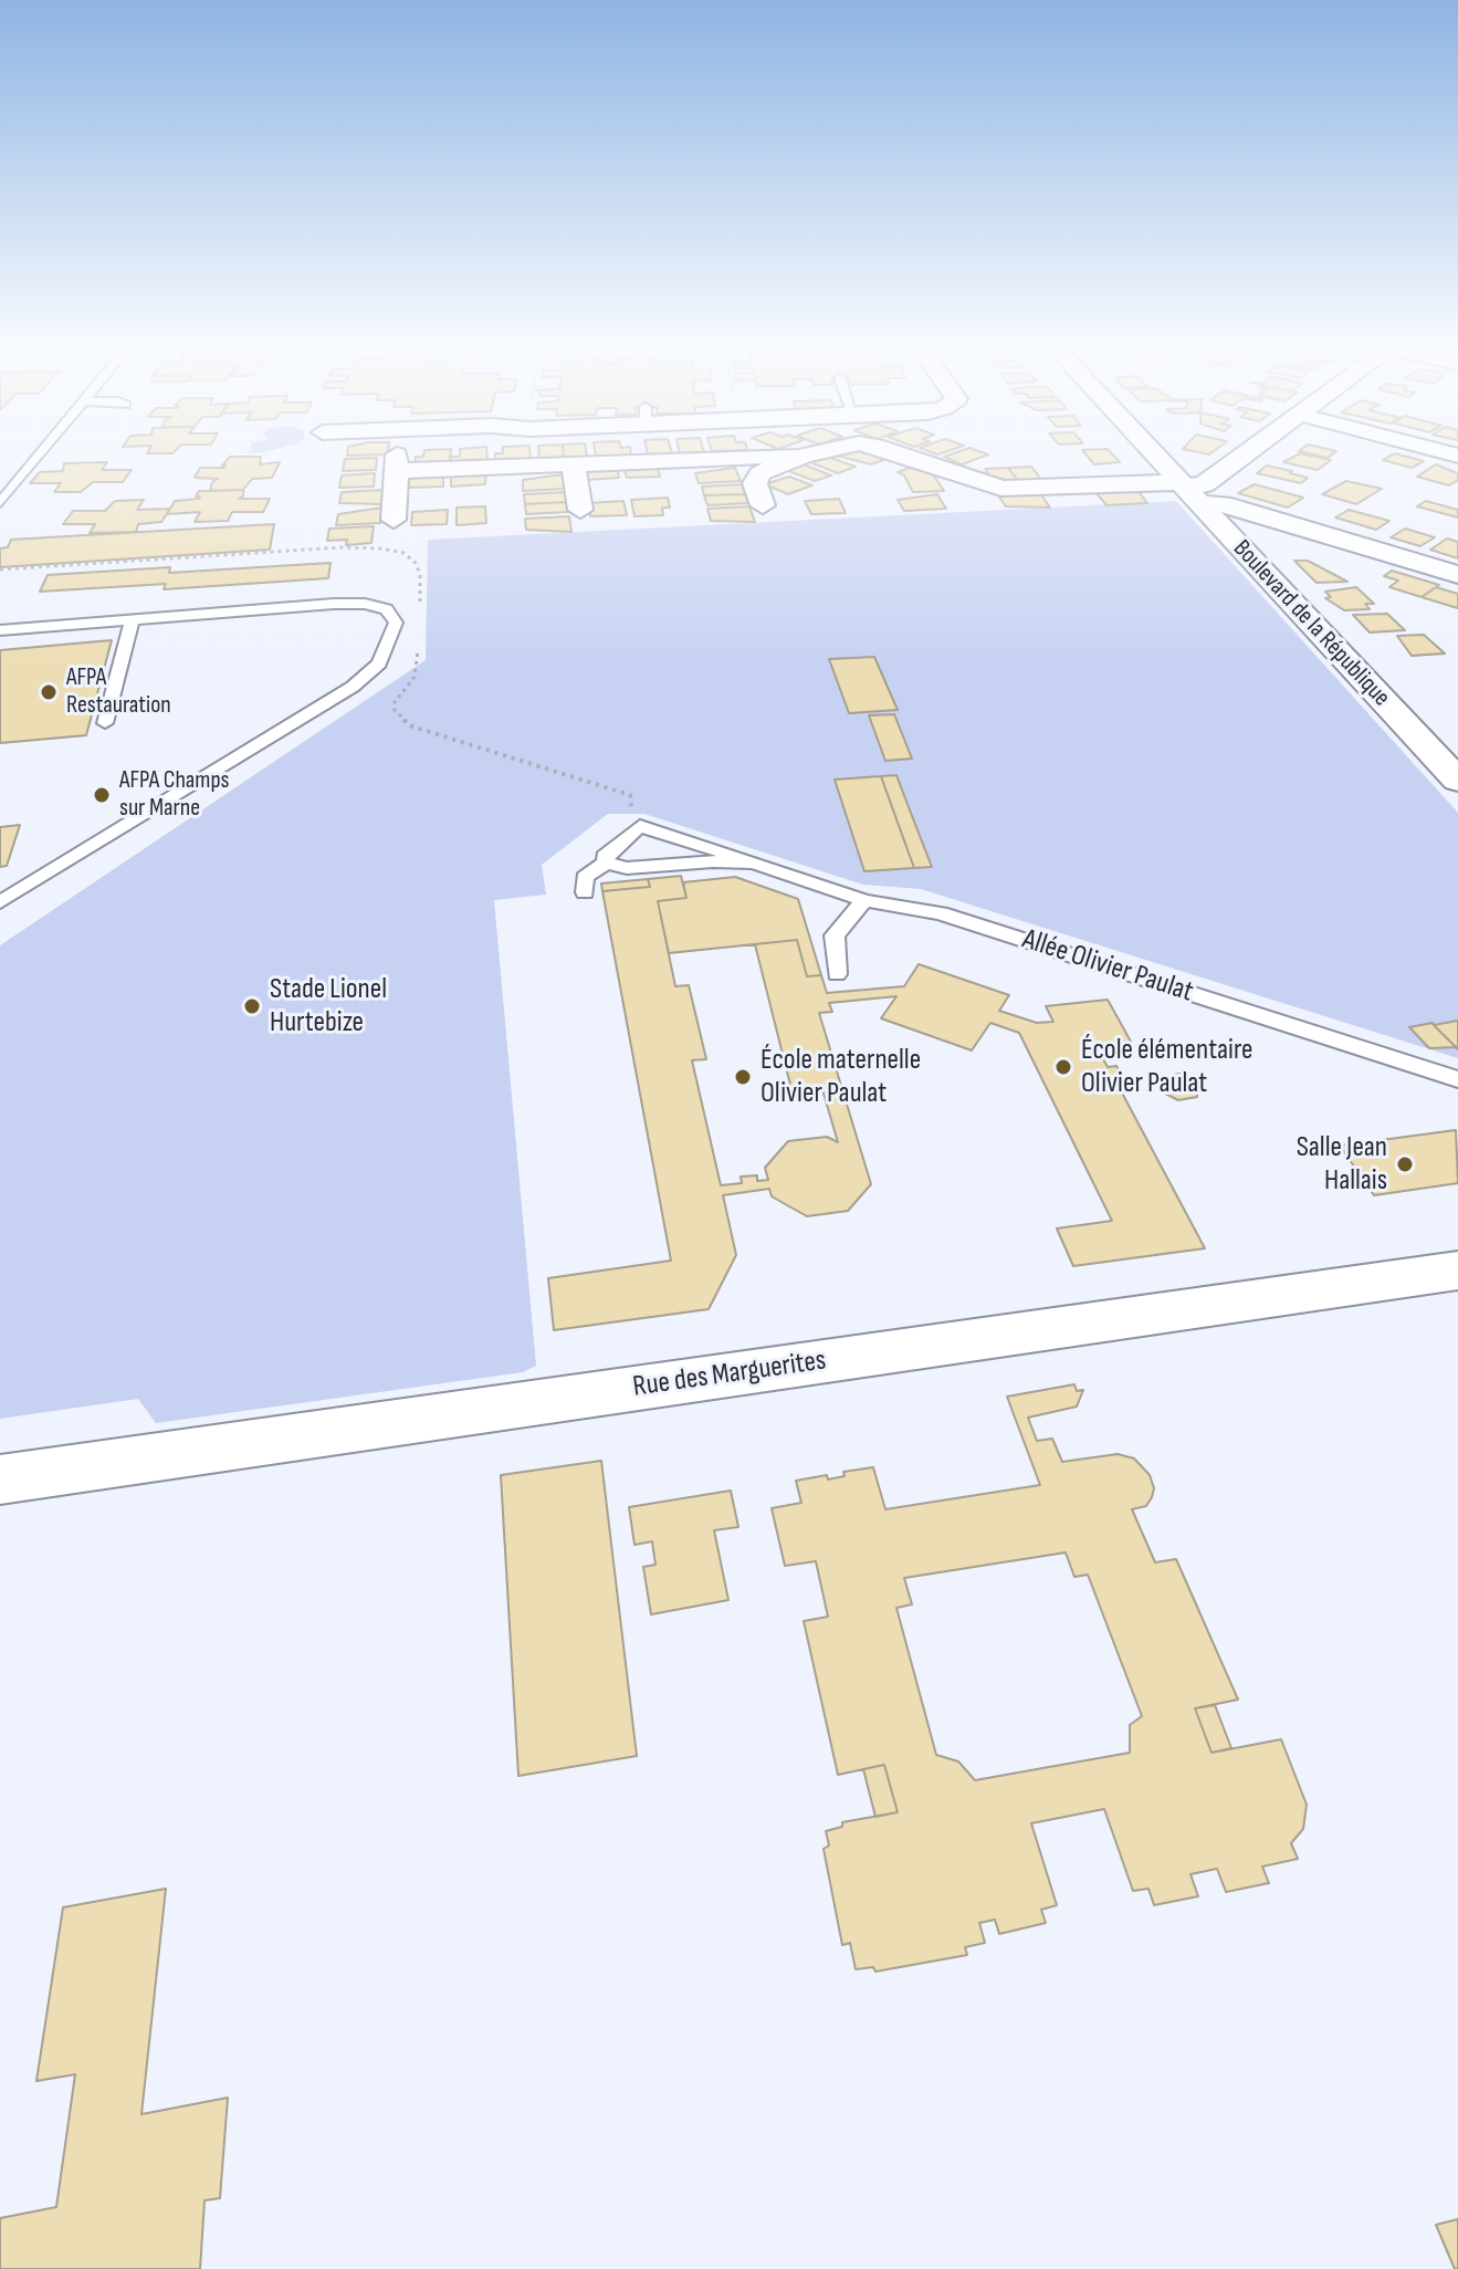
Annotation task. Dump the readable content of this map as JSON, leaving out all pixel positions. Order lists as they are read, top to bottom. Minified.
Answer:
{"streets":{"street":["Boulevard de la République","Rue des Marguerites"],"lane":["Allée Olivier Paulat"]},"places":["AFPA Restauration","AFPA Champs sur Marne","Stade Lionel Hurtebize","École élémentaire Olivier Paulat","École maternelle Olivier Paulat","Salle Jean Hallais"]}
